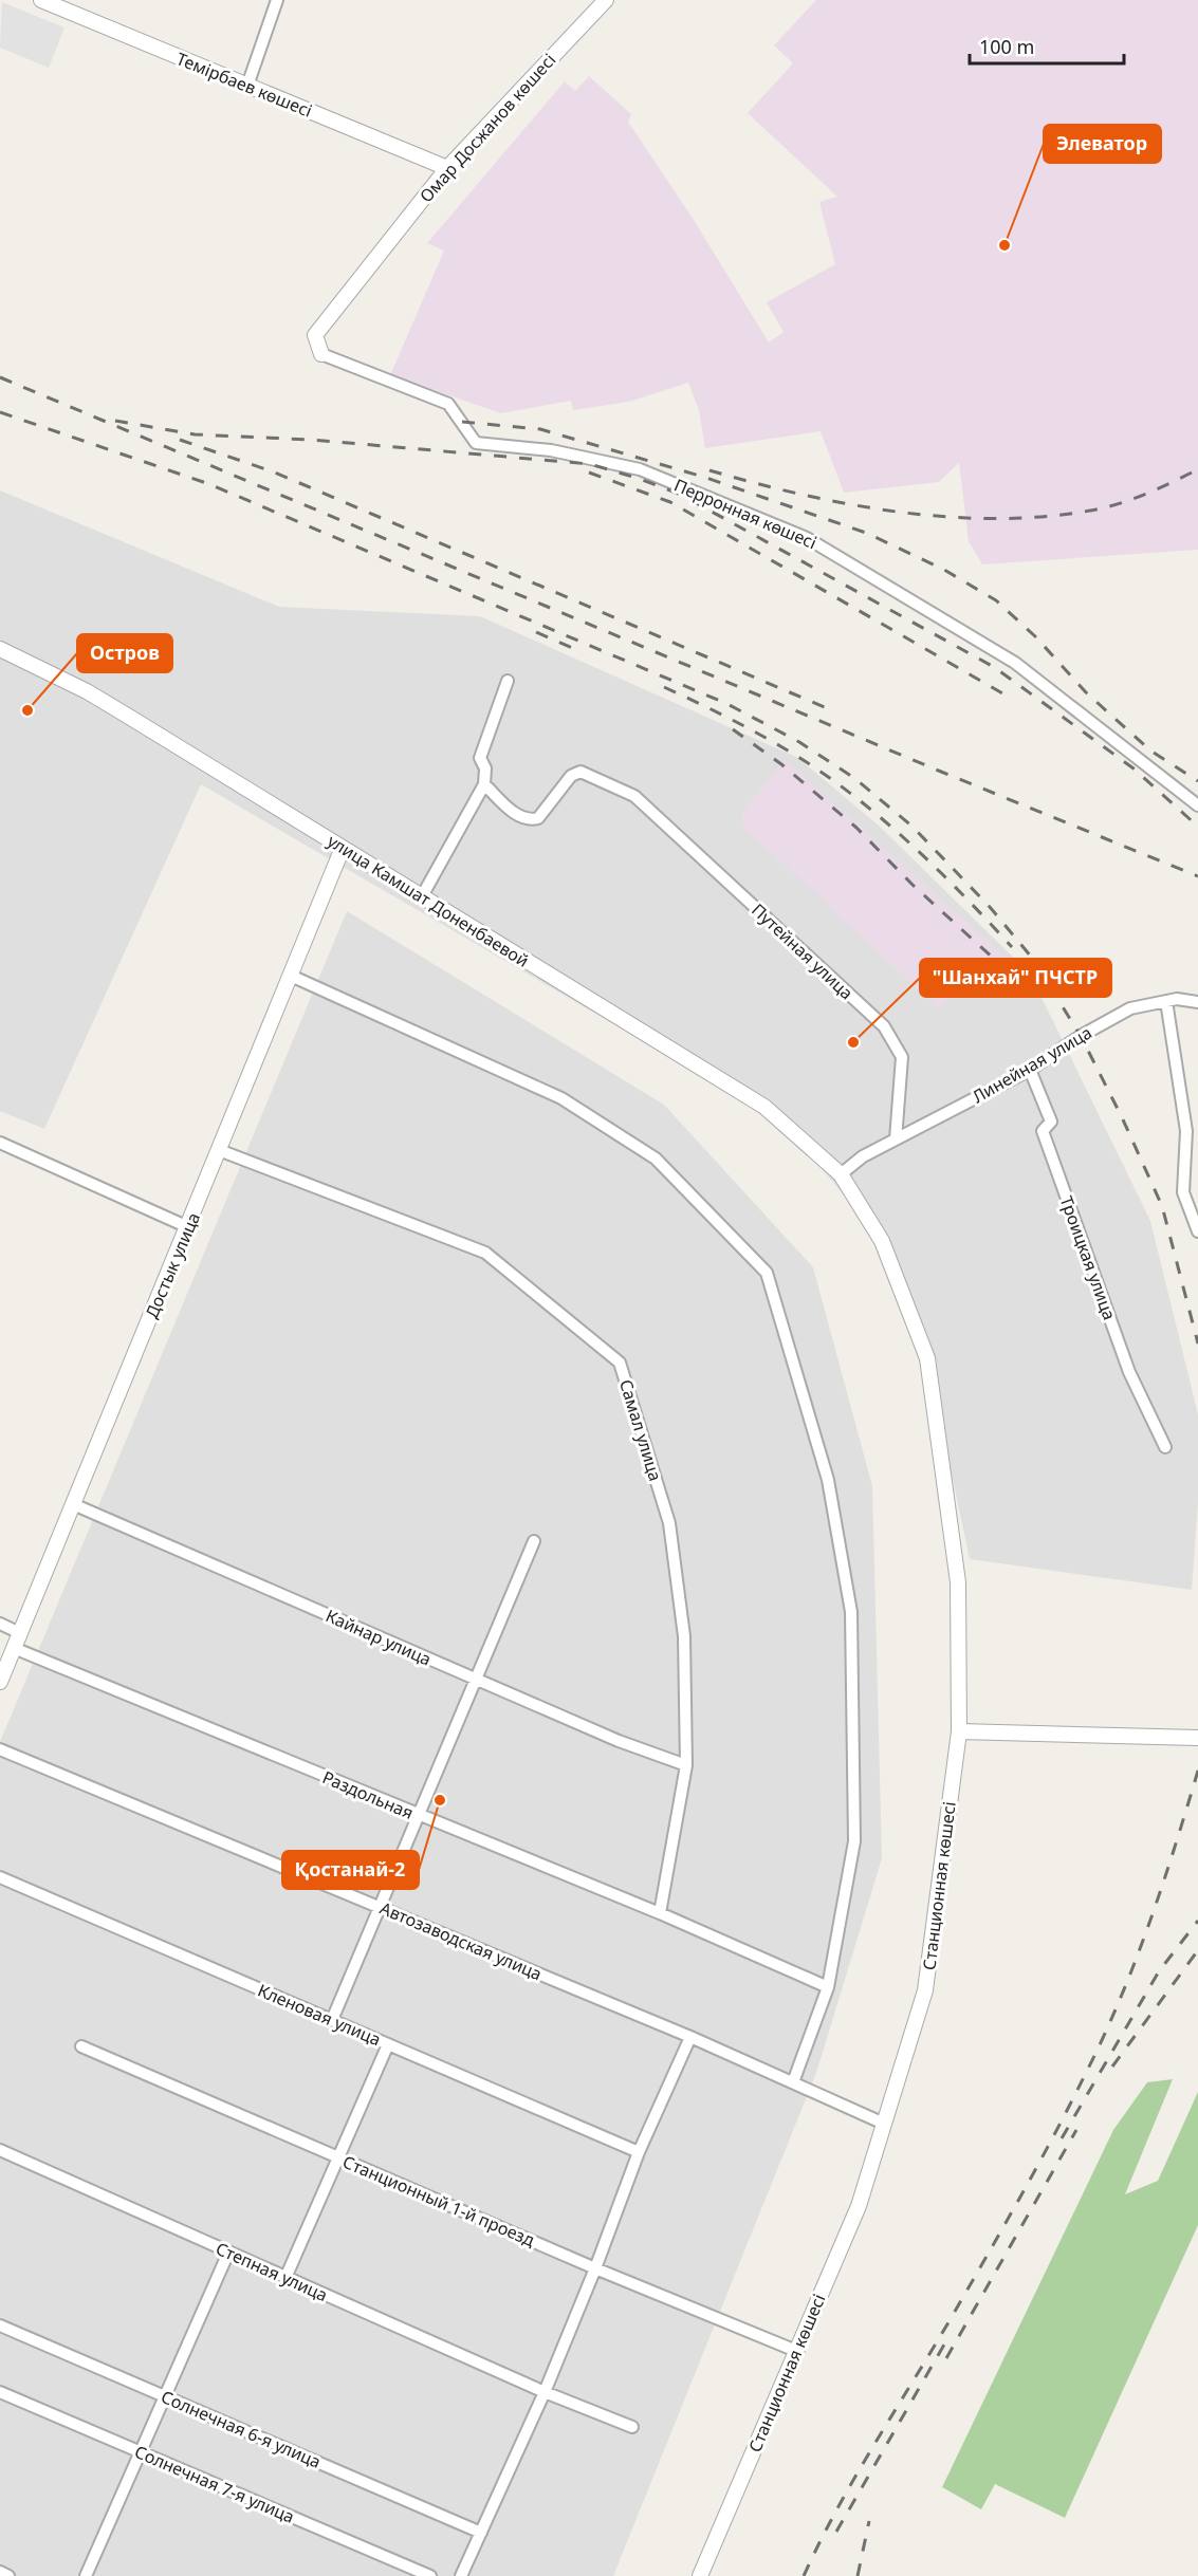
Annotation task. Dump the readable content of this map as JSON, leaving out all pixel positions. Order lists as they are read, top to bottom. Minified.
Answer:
{"streets":{"street":["Темірбаев көшесі","Омар Досжанов көшесі","Перронная көшесі","улица Камшат Доненбаевой","Путейная улица","Линейная улица","Троицкая улица","Достык улица","Самал улица","Кайнар улица","Раздольная","Станционная көшесі","Автозаводская улица","Кленовая улица","Станционный 1-й проезд","Степная улица","Солнечная 6-я улица","Солнечная 7-я улица"]},"crossings":[["Темірбаев көшесі","Омар Досжанов көшесі"],["Омар Досжанов көшесі","Перронная көшесі"],["улица Камшат Доненбаевой","Линейная улица"],["улица Камшат Доненбаевой","Достык улица"],["улица Камшат Доненбаевой","Станционная көшесі"],["Путейная улица","Линейная улица"],["Линейная улица","Троицкая улица"],["Линейная улица","Станционная көшесі"],["Достык улица","Самал улица"],["Достык улица","Кайнар улица"],["Достык улица","Раздольная"],["Самал улица","Кайнар улица"],["Самал улица","Раздольная"],["Станционная көшесі","Автозаводская улица"],["Станционная көшесі","Станционный 1-й проезд"]],"places":["Элеватор","Остров","\"Шанхай\" ПЧСТР","Қостанай-2"],"scale_bar":"100 m"}
